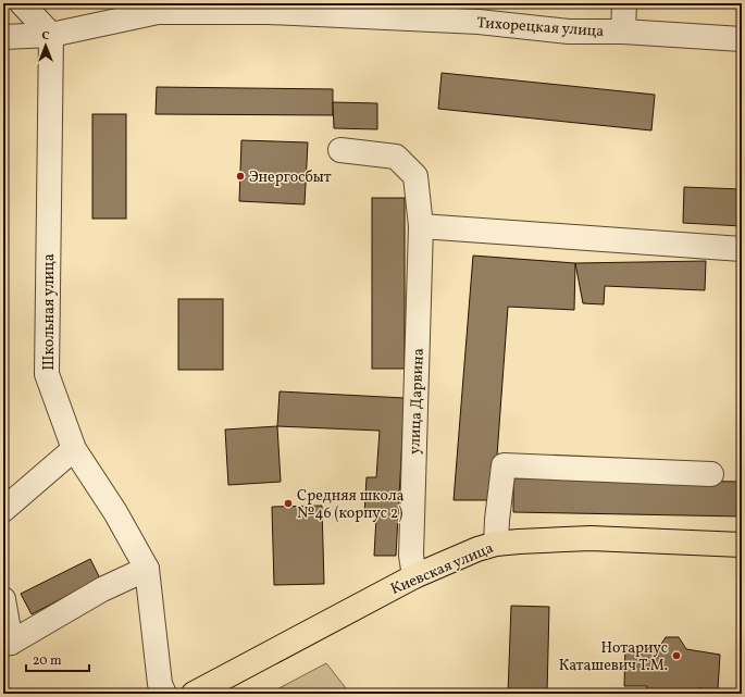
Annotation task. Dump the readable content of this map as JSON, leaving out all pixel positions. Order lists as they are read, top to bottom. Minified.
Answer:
{"streets":{"main road":["Киевская улица"],"street":["Тихорецкая улица","Школьная улица","улица Дарвина"]},"crossings":[["Тихорецкая улица","Школьная улица"],["улица Дарвина","Киевская улица"]],"places":["Энергосбыт","Средняя школа №46 (корпус 2)","Нотариус Каташевич Т.М."],"scale_bar":"20 m","north":"top"}
